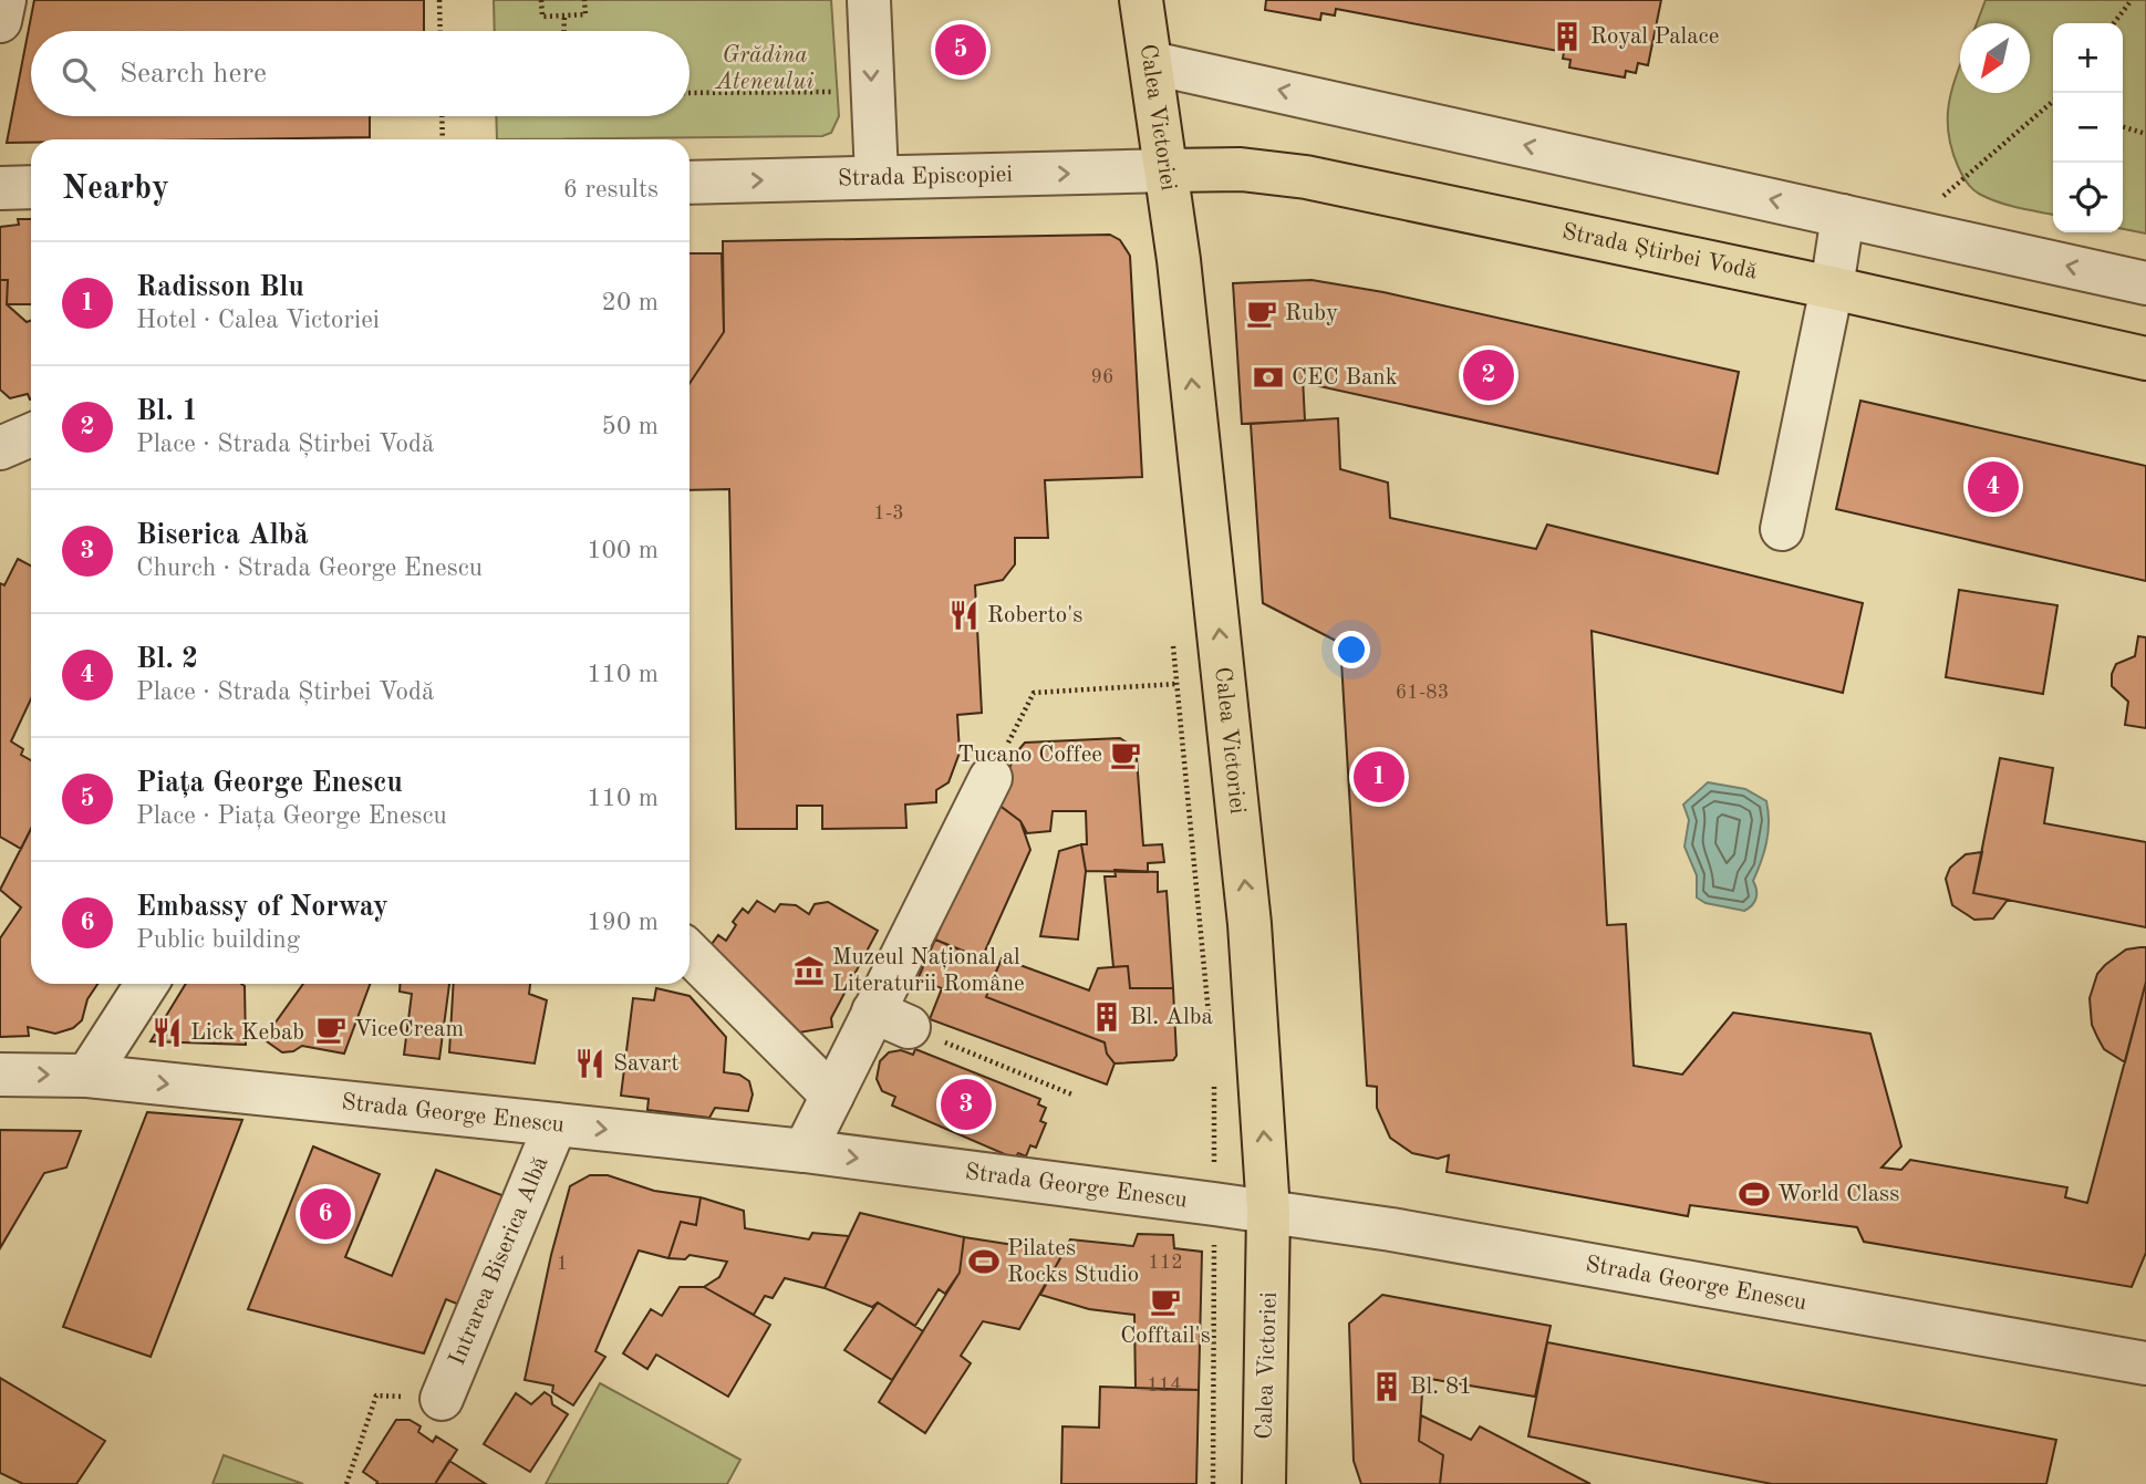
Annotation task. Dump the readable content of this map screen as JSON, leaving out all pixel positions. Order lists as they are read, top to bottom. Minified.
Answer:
{"streets":{"main road":["Calea Victoriei","Strada Știrbei Vodă"],"street":["Strada Episcopiei","Strada George Enescu","Intrarea Biserica Albă"]},"crossings":[["Calea Victoriei","Strada Episcopiei"],["Calea Victoriei","Strada Știrbei Vodă"],["Calea Victoriei","Strada George Enescu"],["Strada Episcopiei","Strada Știrbei Vodă"],["Strada George Enescu","Intrarea Biserica Albă"]],"one_way":["Calea Victoriei","Strada Episcopiei","Strada George Enescu"],"parks":["Grădina Ateneului"],"places":{"building":["Royal Palace","Bl. Alba","Bl. 81"],"cafe":["Ruby","Tucano Coffee","ViceCream","Cofftail's"],"bank":["CEC Bank"],"restaurant":["Roberto's","Lick Kebab","Savart"],"museum":["Muzeul Național al Literaturii Române"],"sports":["World Class","Pilates Rocks Studio"]},"house_numbers":["96","1-3","61-83","112","1","114"],"north":"bottom left","page":{"pins":["5","2","4","1","3","6"],"map_buttons":["+","−"],"search":"Search here","heading":["Nearby","6 results"],"list":[{"mark":"1","name":"Radisson Blu","note":"Hotel · Calea Victoriei","value":"20 m"},{"mark":"2","name":"Bl. 1","note":"Place · Strada Știrbei Vodă","value":"50 m"},{"mark":"3","name":"Biserica Albă","note":"Church · Strada George Enescu","value":"100 m"},{"mark":"4","name":"Bl. 2","note":"Place · Strada Știrbei Vodă","value":"110 m"},{"mark":"5","name":"Piața George Enescu","note":"Place · Piața George Enescu","value":"110 m"},{"mark":"6","name":"Embassy of Norway","note":"Public building","value":"190 m"}]}}
